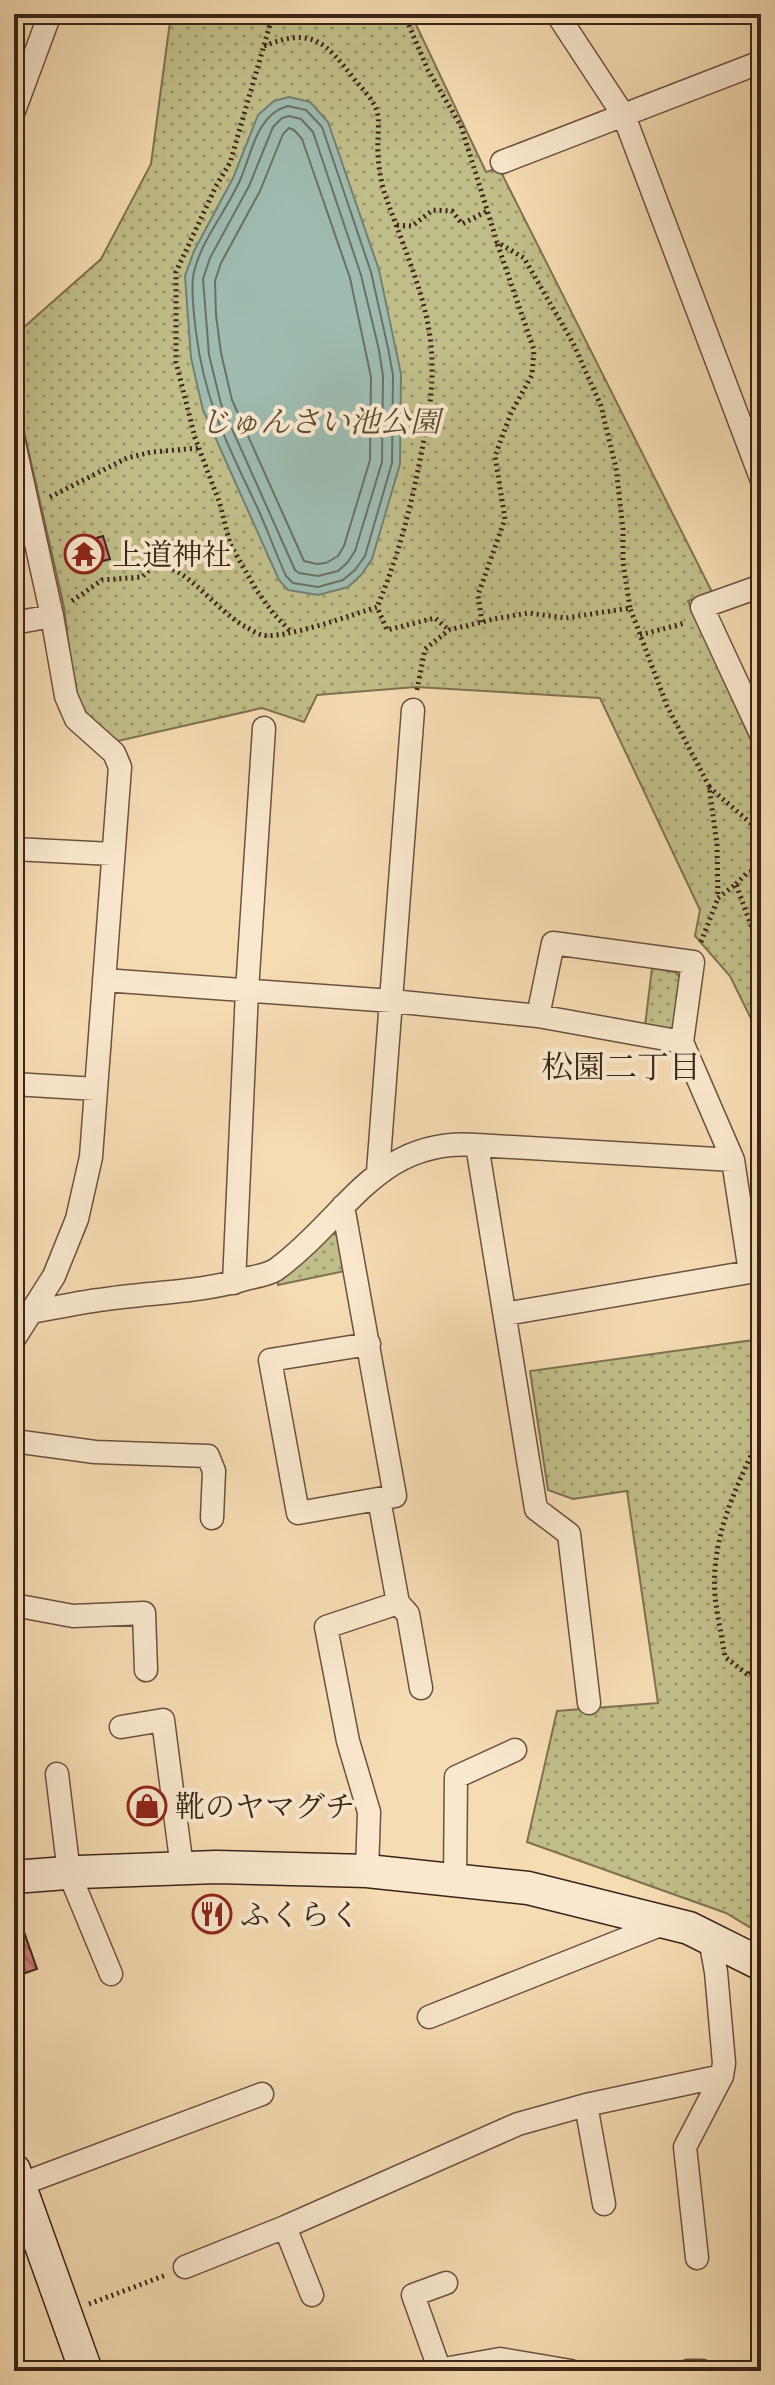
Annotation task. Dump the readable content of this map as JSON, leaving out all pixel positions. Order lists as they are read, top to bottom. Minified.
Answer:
{"districts":["松園二丁目"],"parks":["じゅんさい池公園"],"places":{"temple":["上道神社"],"shop":["靴のヤマグチ"],"restaurant":["ふくらく"]}}
